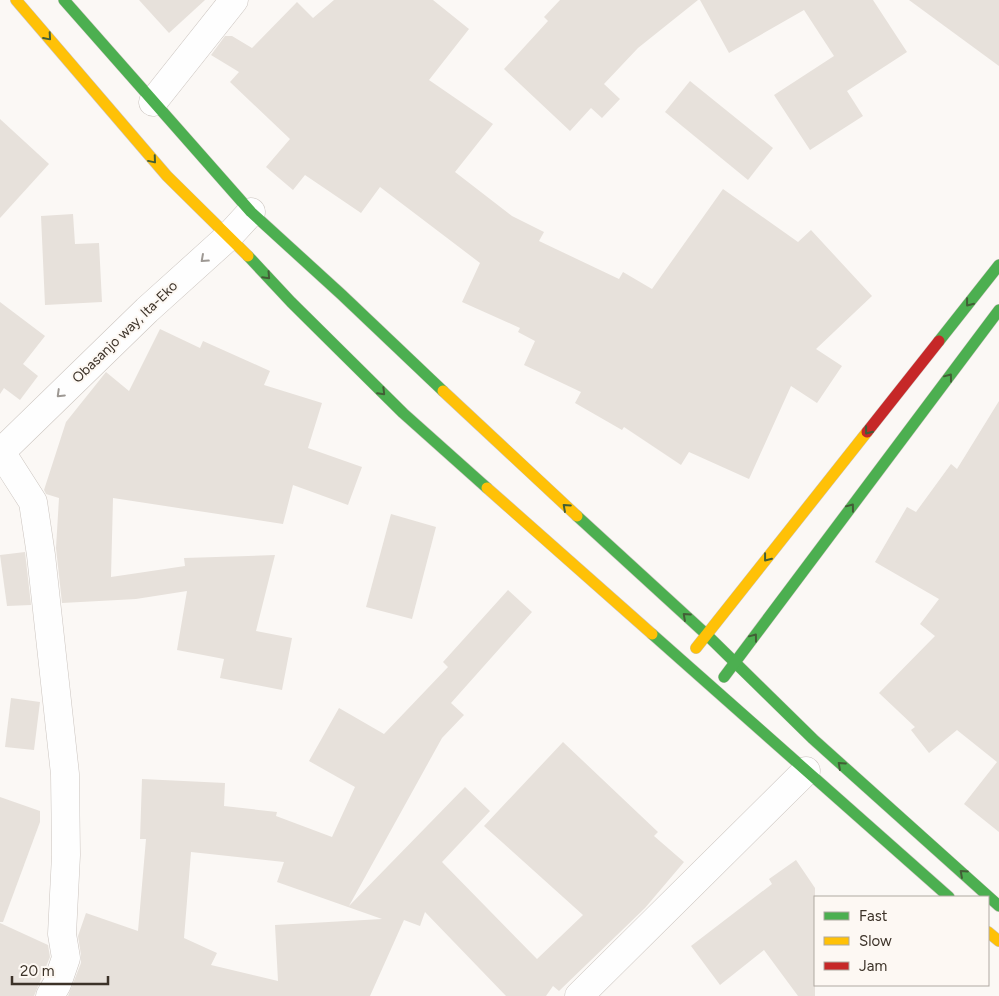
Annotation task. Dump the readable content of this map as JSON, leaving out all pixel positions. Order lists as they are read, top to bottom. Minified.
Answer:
{"streets":{"street":["Obasanjo way, Ita-Eko"]},"one_way":["Obasanjo way, Ita-Eko"],"legend":["Fast","Slow","Jam"],"scale_bar":"20 m"}
